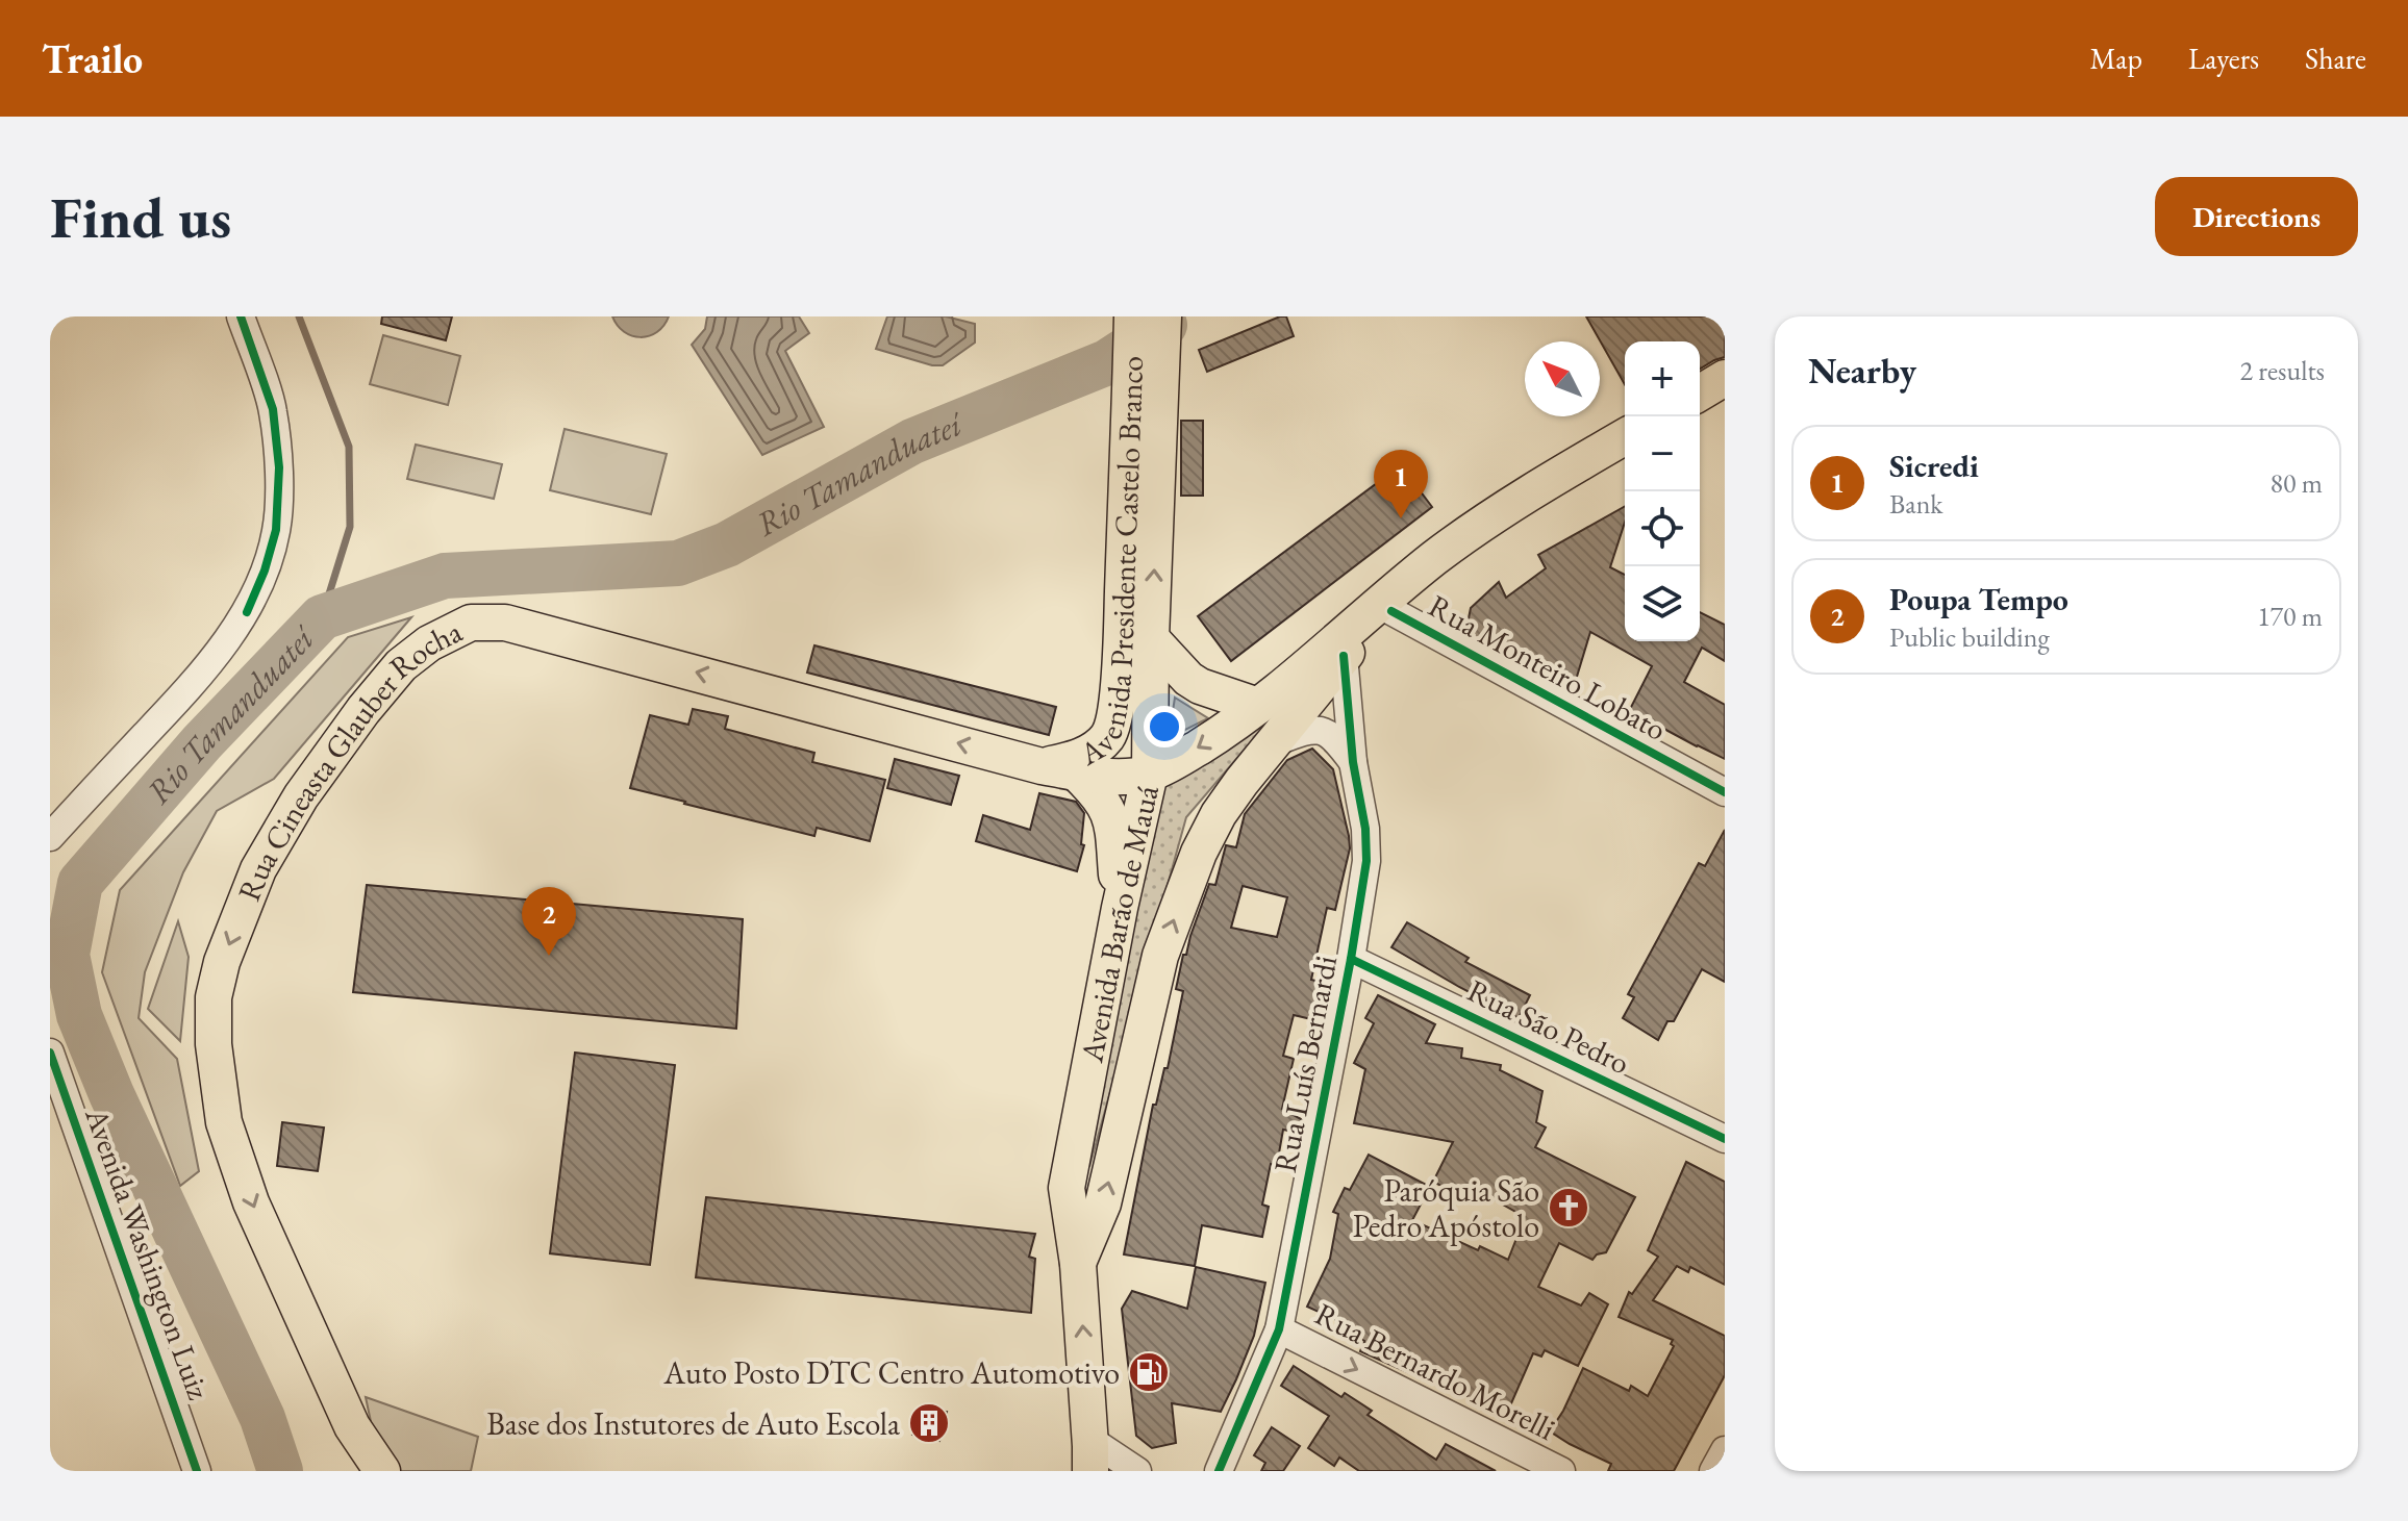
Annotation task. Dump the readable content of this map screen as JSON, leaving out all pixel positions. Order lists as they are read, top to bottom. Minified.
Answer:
{"streets":{"main road":["Avenida Presidente Castelo Branco","Rua Cineasta Glauber Rocha","Avenida Barão de Mauá"],"street":["Rua Monteiro Lobato","Rua São Pedro","Rua Luís Bernardi","Avenida Washington Luiz","Rua Bernardo Morelli"]},"crossings":[["Avenida Presidente Castelo Branco","Rua Cineasta Glauber Rocha"],["Avenida Presidente Castelo Branco","Avenida Barão de Mauá"],["Rua Monteiro Lobato","Avenida Barão de Mauá"],["Rua Cineasta Glauber Rocha","Avenida Barão de Mauá"],["Avenida Barão de Mauá","Rua Luís Bernardi"],["Rua São Pedro","Rua Luís Bernardi"],["Rua Luís Bernardi","Rua Bernardo Morelli"]],"one_way":["Rua Bernardo Morelli"],"water":["Rio Tamanduateí"],"places":{"church":["Paróquia São Pedro Apóstolo"],"fuel station":["Auto Posto DTC Centro Automotivo"],"building":["Base dos Instutores de Auto Escola"]},"north":"top left","page":{"header":"Trailo","nav":["Map","Layers","Share"],"buttons":"Directions","title":"Find us","heading":["Nearby","2 results"],"map_buttons":["+","−"],"list":[{"mark":"1","name":"Sicredi","note":"Bank","value":"80 m"},{"mark":"2","name":"Poupa Tempo","note":"Public building","value":"170 m"}],"pins":["1","2"]}}
